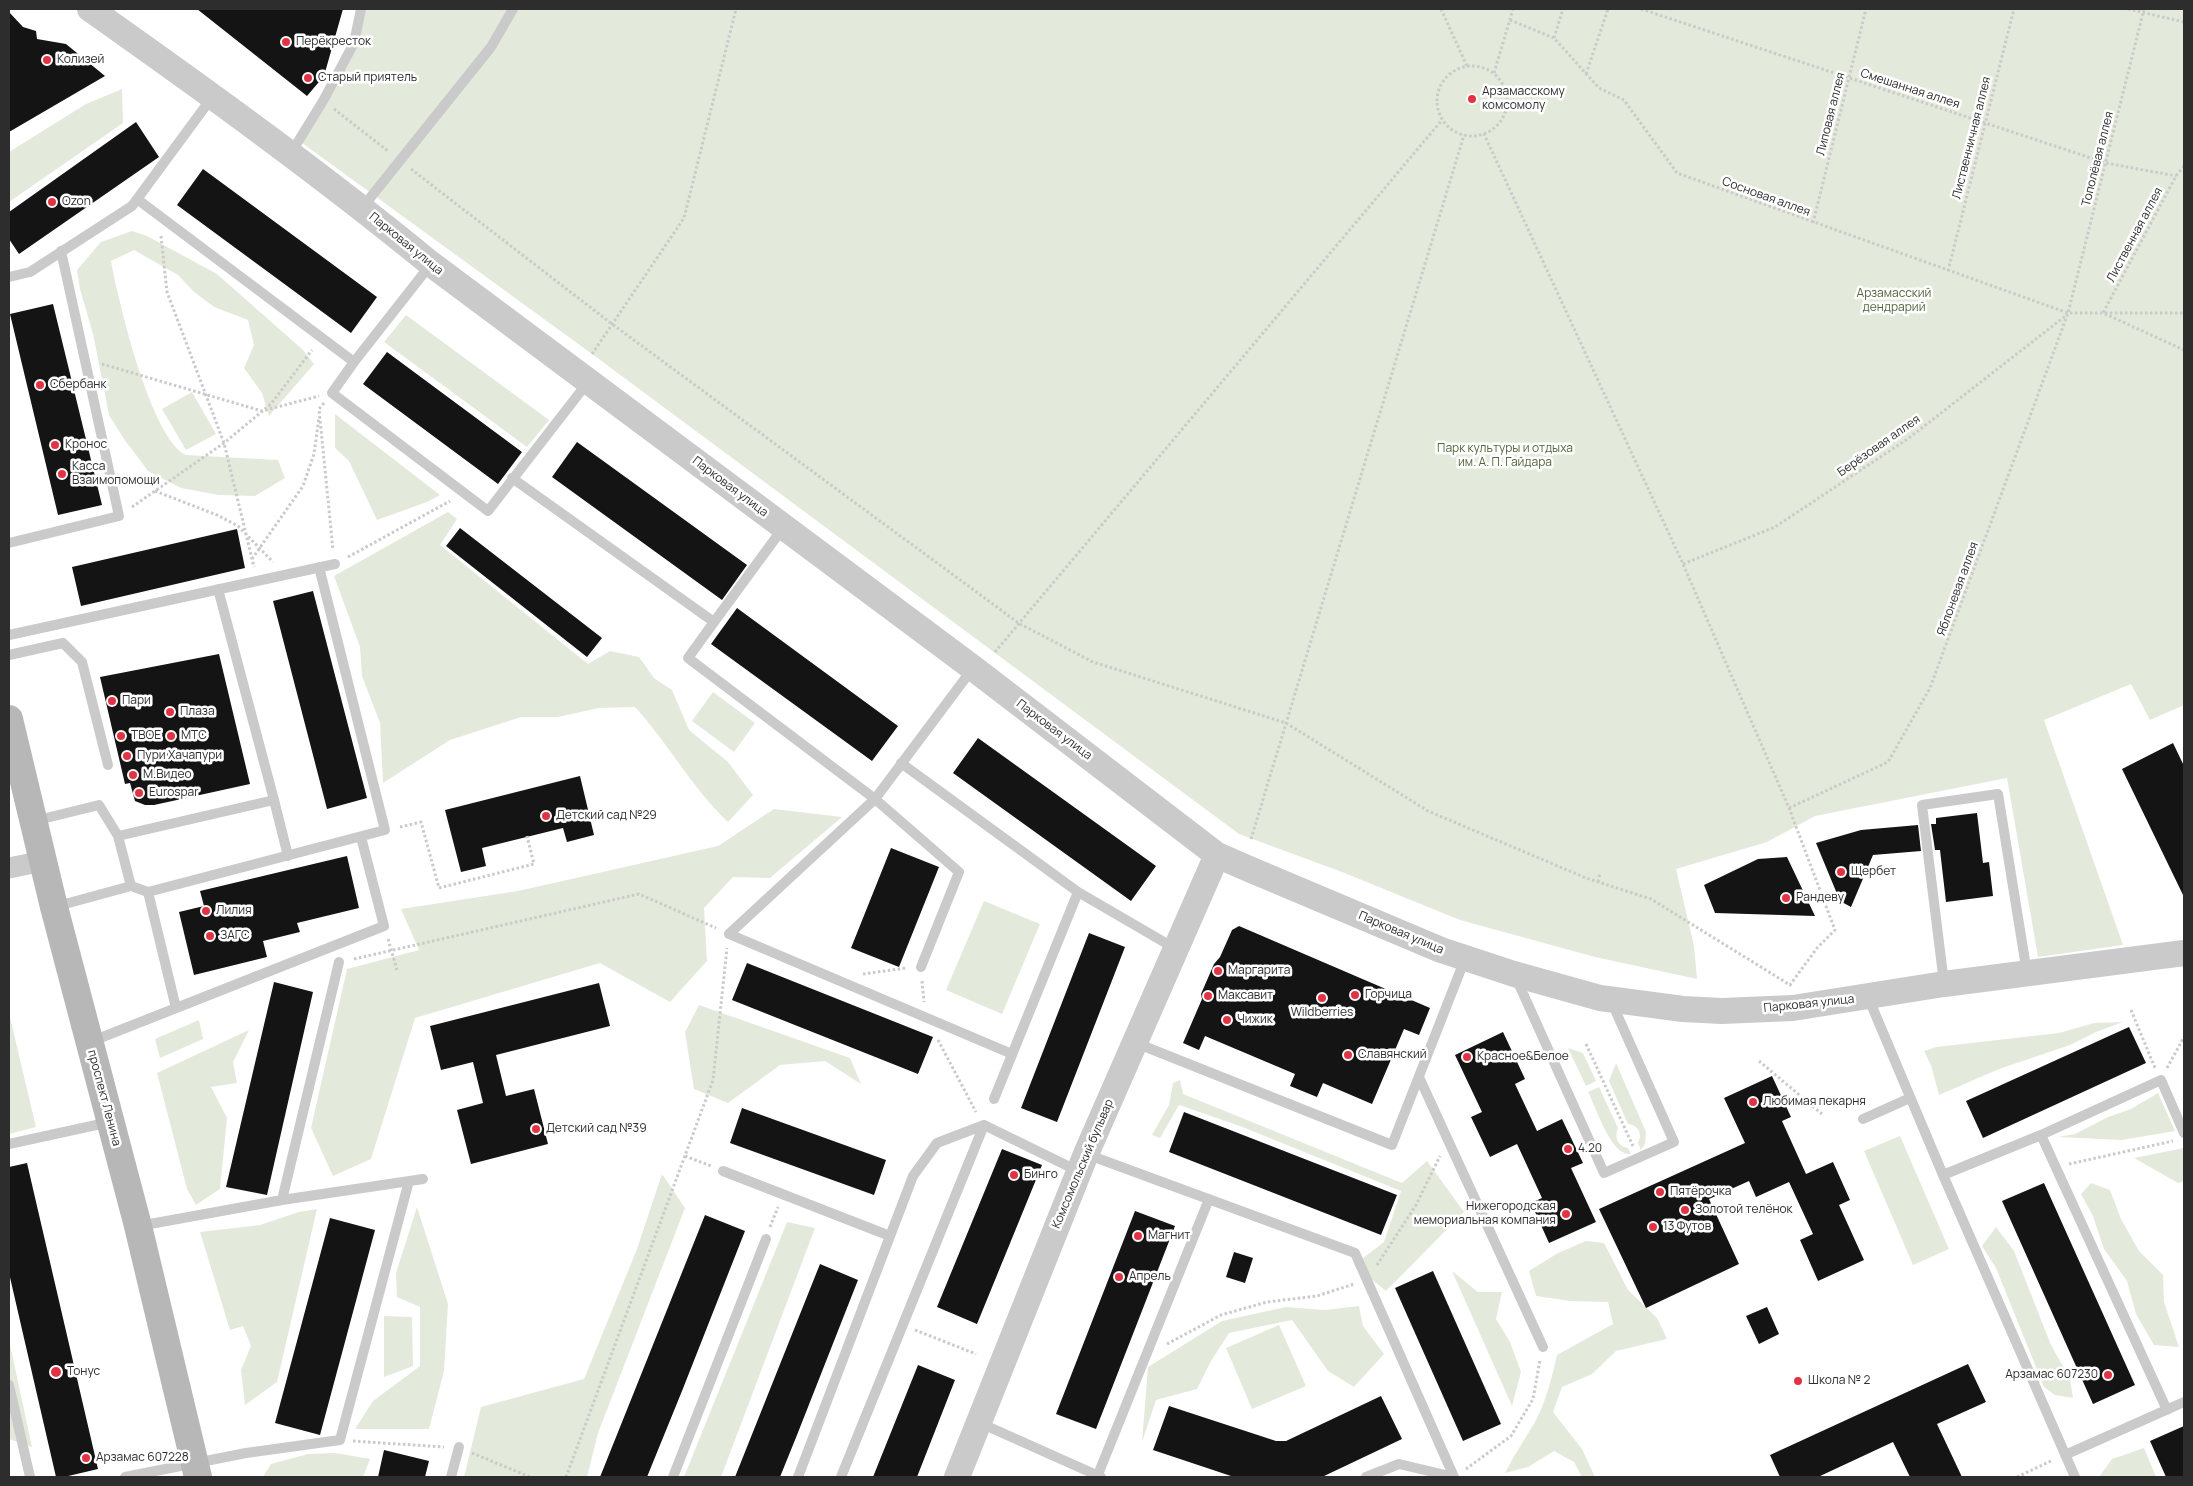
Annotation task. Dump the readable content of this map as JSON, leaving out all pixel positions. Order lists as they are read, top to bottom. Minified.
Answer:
{"streets":{"main road":["проспект Ленина"],"street":["Парковая улица","Комсомольский бульвар"],"path":["Смешанная аллея","Липовая аллея","Лиственничная аллея","Тополёвая аллея","Сосновая аллея","Лиственная аллея","Берёзовая аллея","Яблоневая аллея"]},"crossings":[["Смешанная аллея","Липовая аллея"],["Смешанная аллея","Лиственничная аллея"],["Смешанная аллея","Тополёвая аллея"],["Смешанная аллея","Лиственная аллея"],["Липовая аллея","Сосновая аллея"],["Лиственничная аллея","Сосновая аллея"],["Тополёвая аллея","Сосновая аллея"],["Тополёвая аллея","Берёзовая аллея"],["Тополёвая аллея","Яблоневая аллея"],["Сосновая аллея","Лиственная аллея"],["Сосновая аллея","Берёзовая аллея"],["Сосновая аллея","Яблоневая аллея"],["Парковая улица","Комсомольский бульвар"],["Берёзовая аллея","Яблоневая аллея"]],"parks":["Арзамасский дендрарий","Парк культуры и отдыха им. А. П. Гайдара"],"places":["Перёкресток","Колизей","Старый приятель","Арзамасскому комсомолу","Ozon","Сбербанк","Кронос","Касса Взаимопомощи","Пари","Плаза","ТВОЕ","МТС","Пури Хачапури","М.Видео","Eurospar","Детский сад №29","Щербет","Рандеву","Лилия","ЗАГС","Маргарита","Горчица","Максавит","Wildberries","Чижик","Славянский","Красное&Белое","Любимая пекарня","Детский сад №39","4.20","Бинго","Пятёрочка","Золотой телёнок","Нижегородская мемориальная компания","13 Футов","Магнит","Апрель","Тонус","Арзамас 607230","Школа № 2","Арзамас 607228"]}
